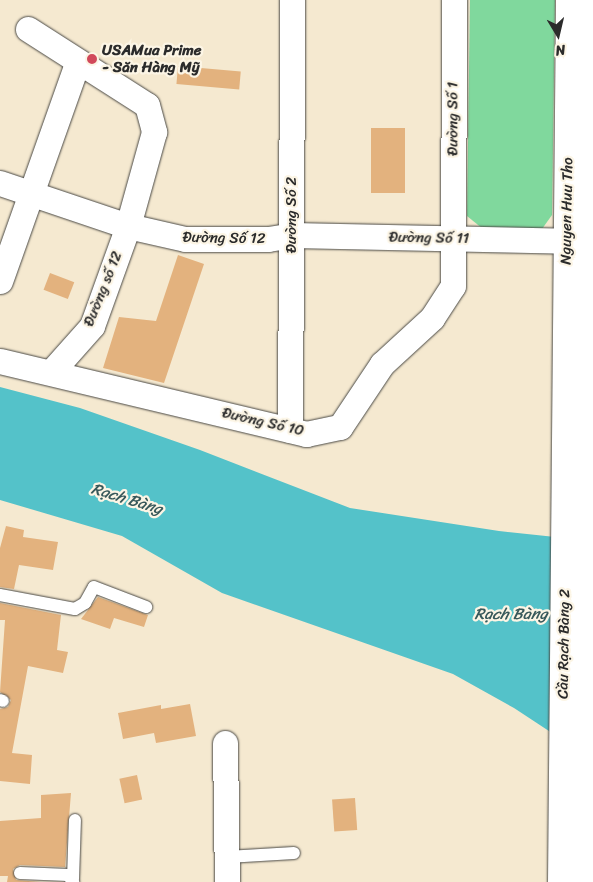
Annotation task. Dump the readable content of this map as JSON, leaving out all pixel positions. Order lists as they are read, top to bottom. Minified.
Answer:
{"streets":{"main road":["Nguyen Huu Tho","Cầu Rạch Bàng 2"],"street":["Đường Số 1","Đường Số 2","Đường Số 12","Đường Số 11","Đường số 12","Đường Số 10"]},"crossings":[["Đường Số 1","Đường Số 11"],["Đường Số 1","Đường Số 10"],["Nguyen Huu Tho","Đường Số 11"],["Nguyen Huu Tho","Cầu Rạch Bàng 2"],["Đường Số 2","Đường Số 12"],["Đường Số 2","Đường Số 11"],["Đường Số 2","Đường Số 10"],["Đường Số 12","Đường Số 11"],["Đường Số 12","Đường số 12"],["Đường Số 11","Đường Số 10"],["Đường số 12","Đường Số 10"]],"water":["Rạch Bàng"],"places":["USAMua Prime - Săn Hàng Mỹ"],"north":"bottom"}
